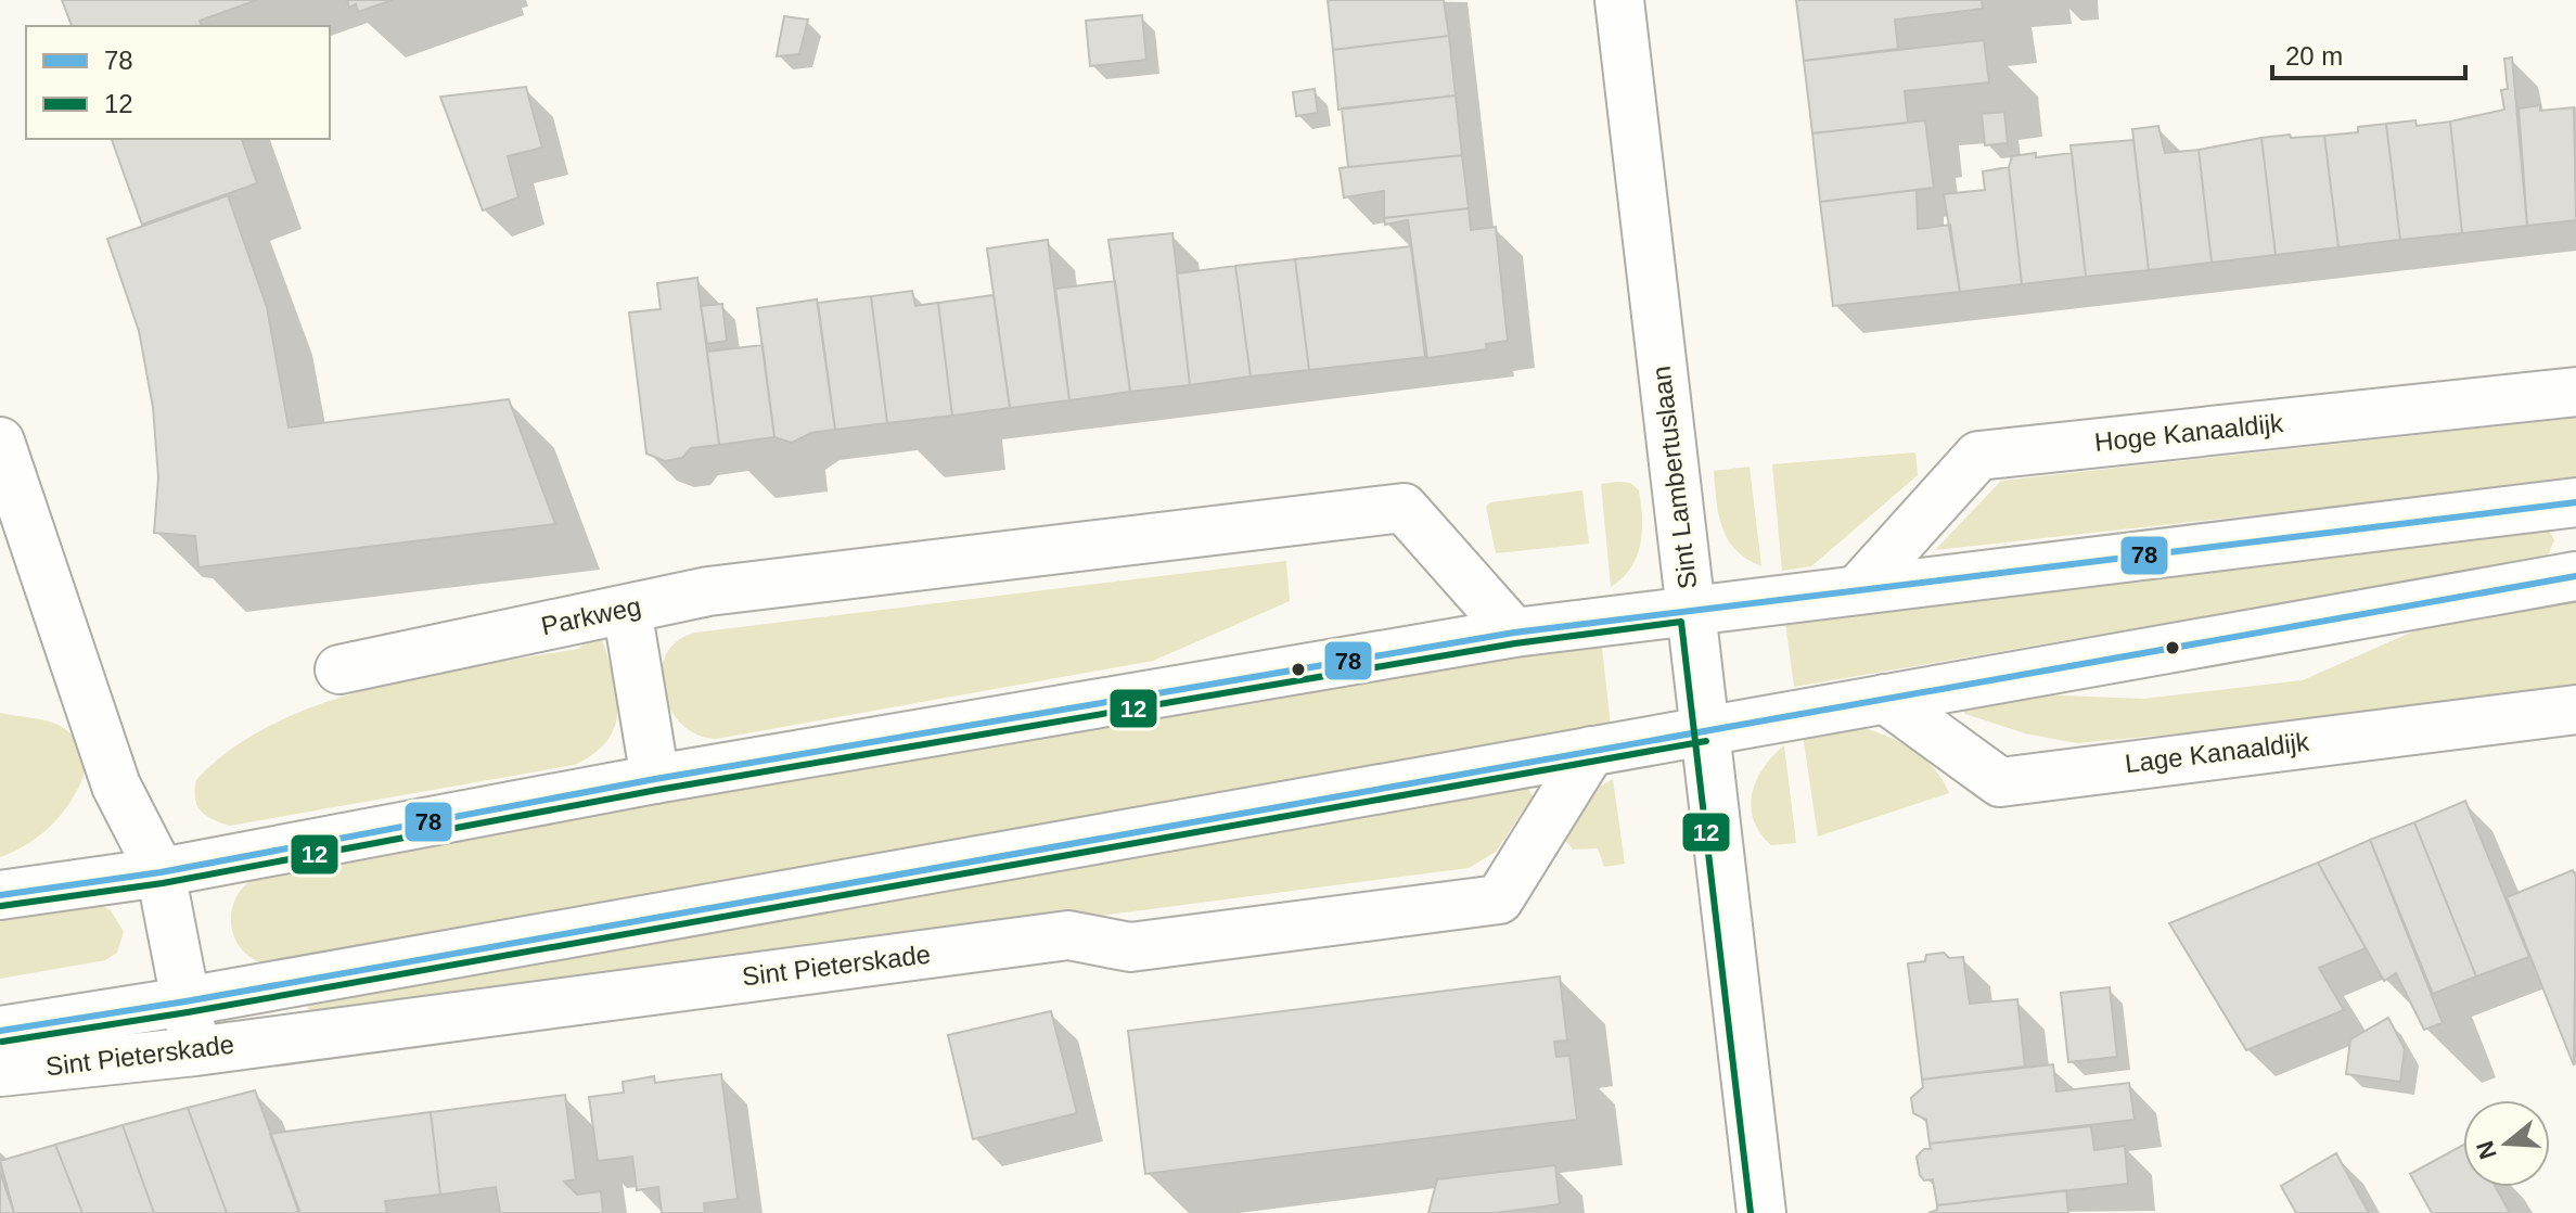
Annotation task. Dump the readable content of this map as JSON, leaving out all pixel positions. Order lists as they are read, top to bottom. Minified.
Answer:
{"streets":{"street":["Hoge Kanaaldijk","Sint Lambertuslaan","Parkweg","Lage Kanaaldijk","Sint Pieterskade"]},"lines":["transit line 78","transit line 12"],"legend":["78","12"],"scale_bar":"20 m","north":"left"}
